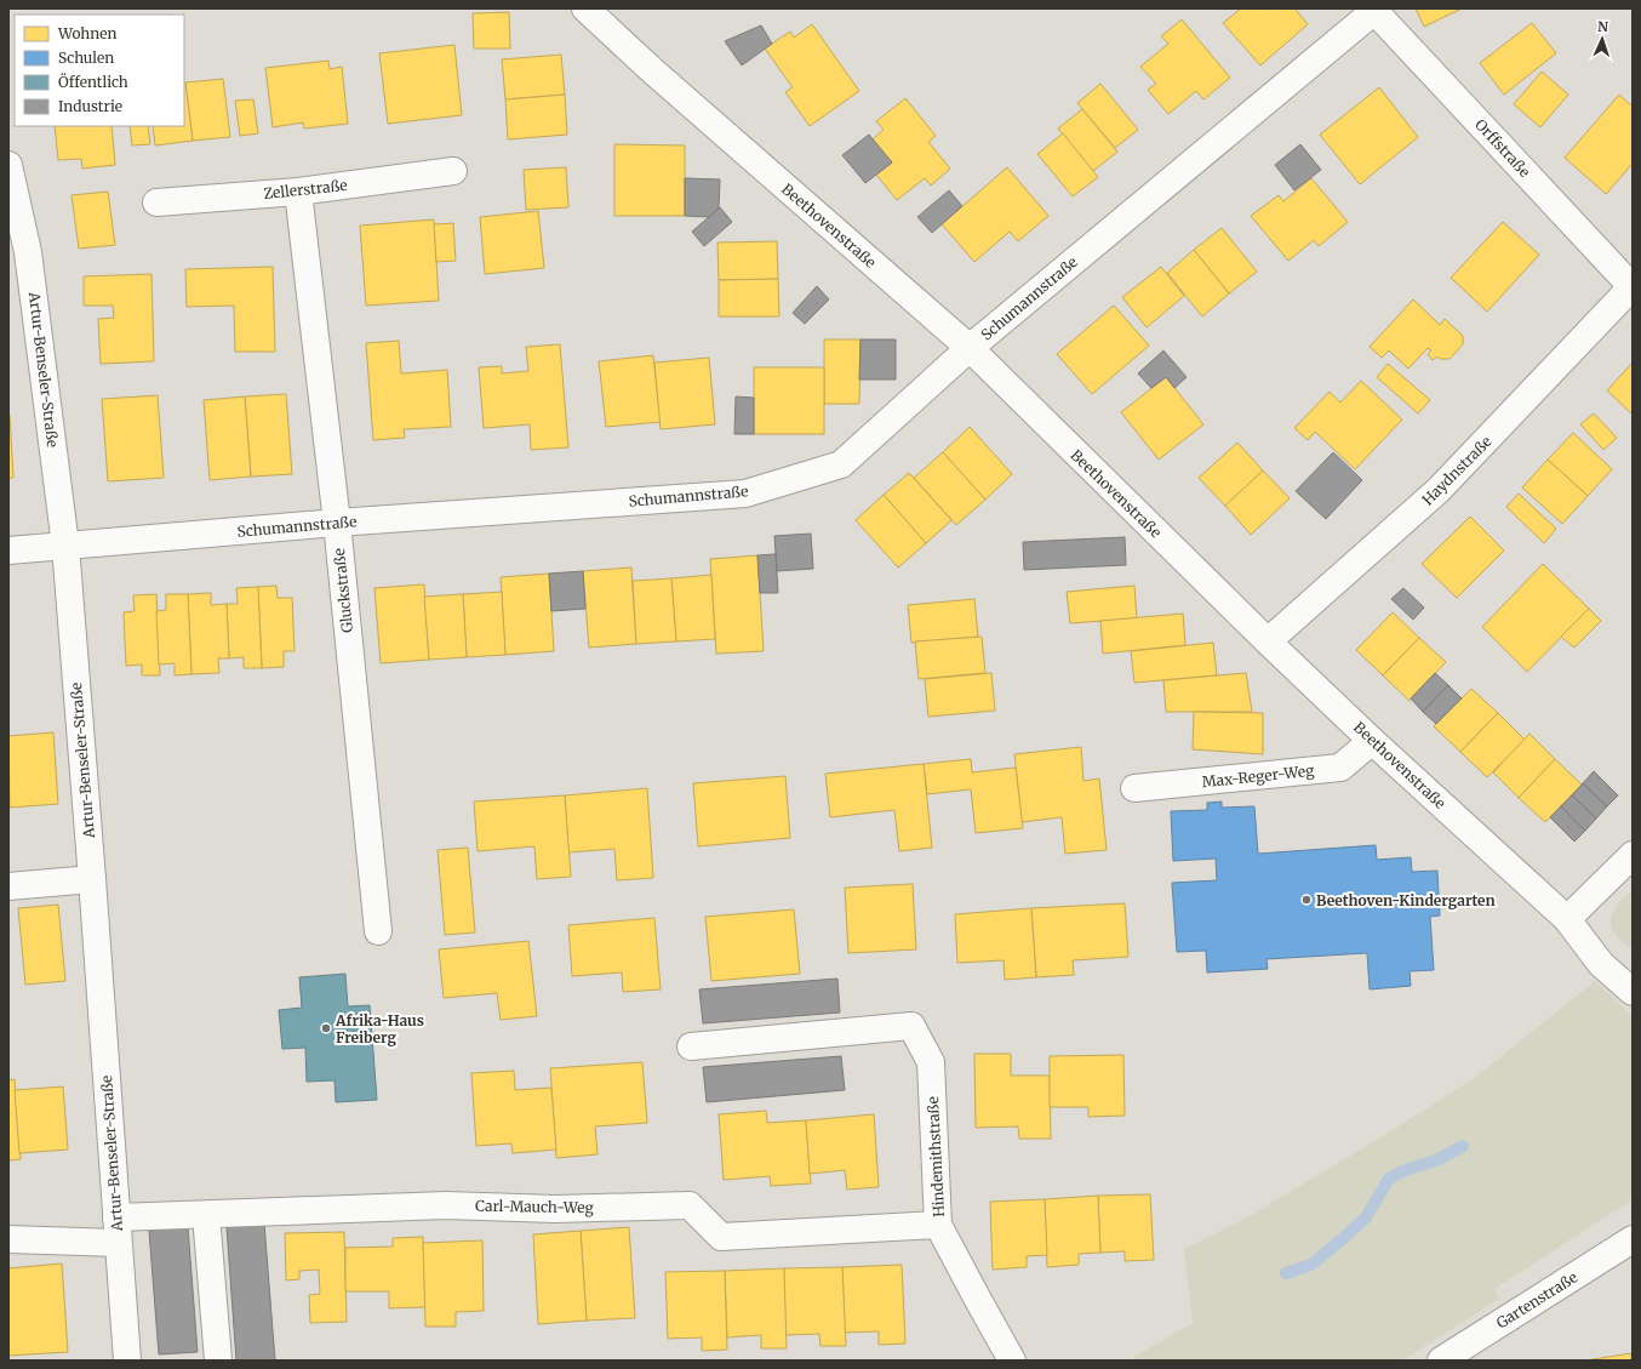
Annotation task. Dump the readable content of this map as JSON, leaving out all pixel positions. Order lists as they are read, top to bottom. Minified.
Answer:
{"streets":{"street":["Orffstraße","Zellerstraße","Beethovenstraße","Schumannstraße","Artur-Benseler-Straße","Haydnstraße","Gluckstraße","Max-Reger-Weg","Hindemithstraße","Carl-Mauch-Weg","Gartenstraße"]},"crossings":[["Orffstraße","Schumannstraße"],["Orffstraße","Haydnstraße"],["Zellerstraße","Gluckstraße"],["Beethovenstraße","Schumannstraße"],["Beethovenstraße","Haydnstraße"],["Beethovenstraße","Max-Reger-Weg"],["Schumannstraße","Artur-Benseler-Straße"],["Schumannstraße","Gluckstraße"],["Artur-Benseler-Straße","Carl-Mauch-Weg"],["Hindemithstraße","Carl-Mauch-Weg"]],"places":["Beethoven-Kindergarten","Afrika-Haus Freiberg"],"legend":["Wohnen","Schulen","Öffentlich","Industrie"],"north":"top"}
